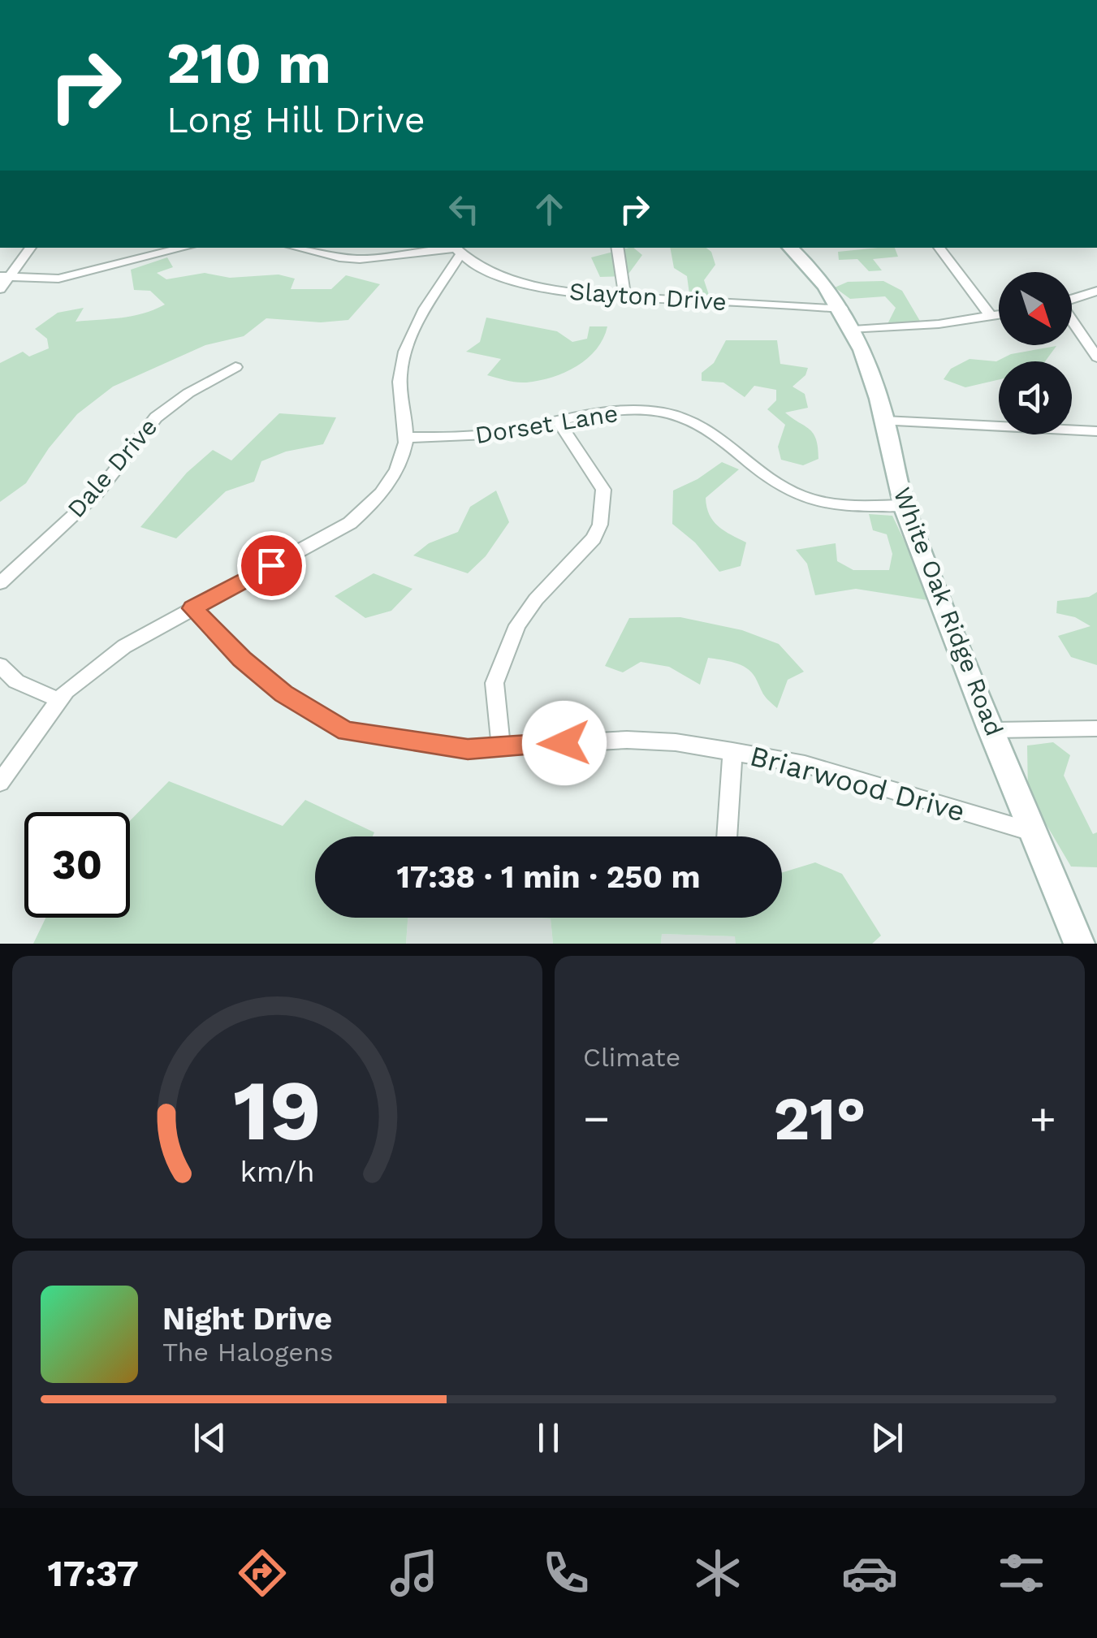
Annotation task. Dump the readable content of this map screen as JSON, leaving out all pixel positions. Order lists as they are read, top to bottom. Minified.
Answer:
{"streets":{"street":["Slayton Drive","Dorset Lane","Dale Drive","White Oak Ridge Road","Briarwood Drive"]},"crossings":[["Slayton Drive","White Oak Ridge Road"],["Dorset Lane","White Oak Ridge Road"],["White Oak Ridge Road","Briarwood Drive"]],"north":"bottom right","page":{"turn":["210 m","Long Hill Drive"],"limit":"30","trip":"17:38 · 1 min · 250 m","tile":"Climate","heat":["−","21°","+"],"song":["Night Drive","The Halogens"],"tabs":"17:37","gauge":["19","km/h"]}}
